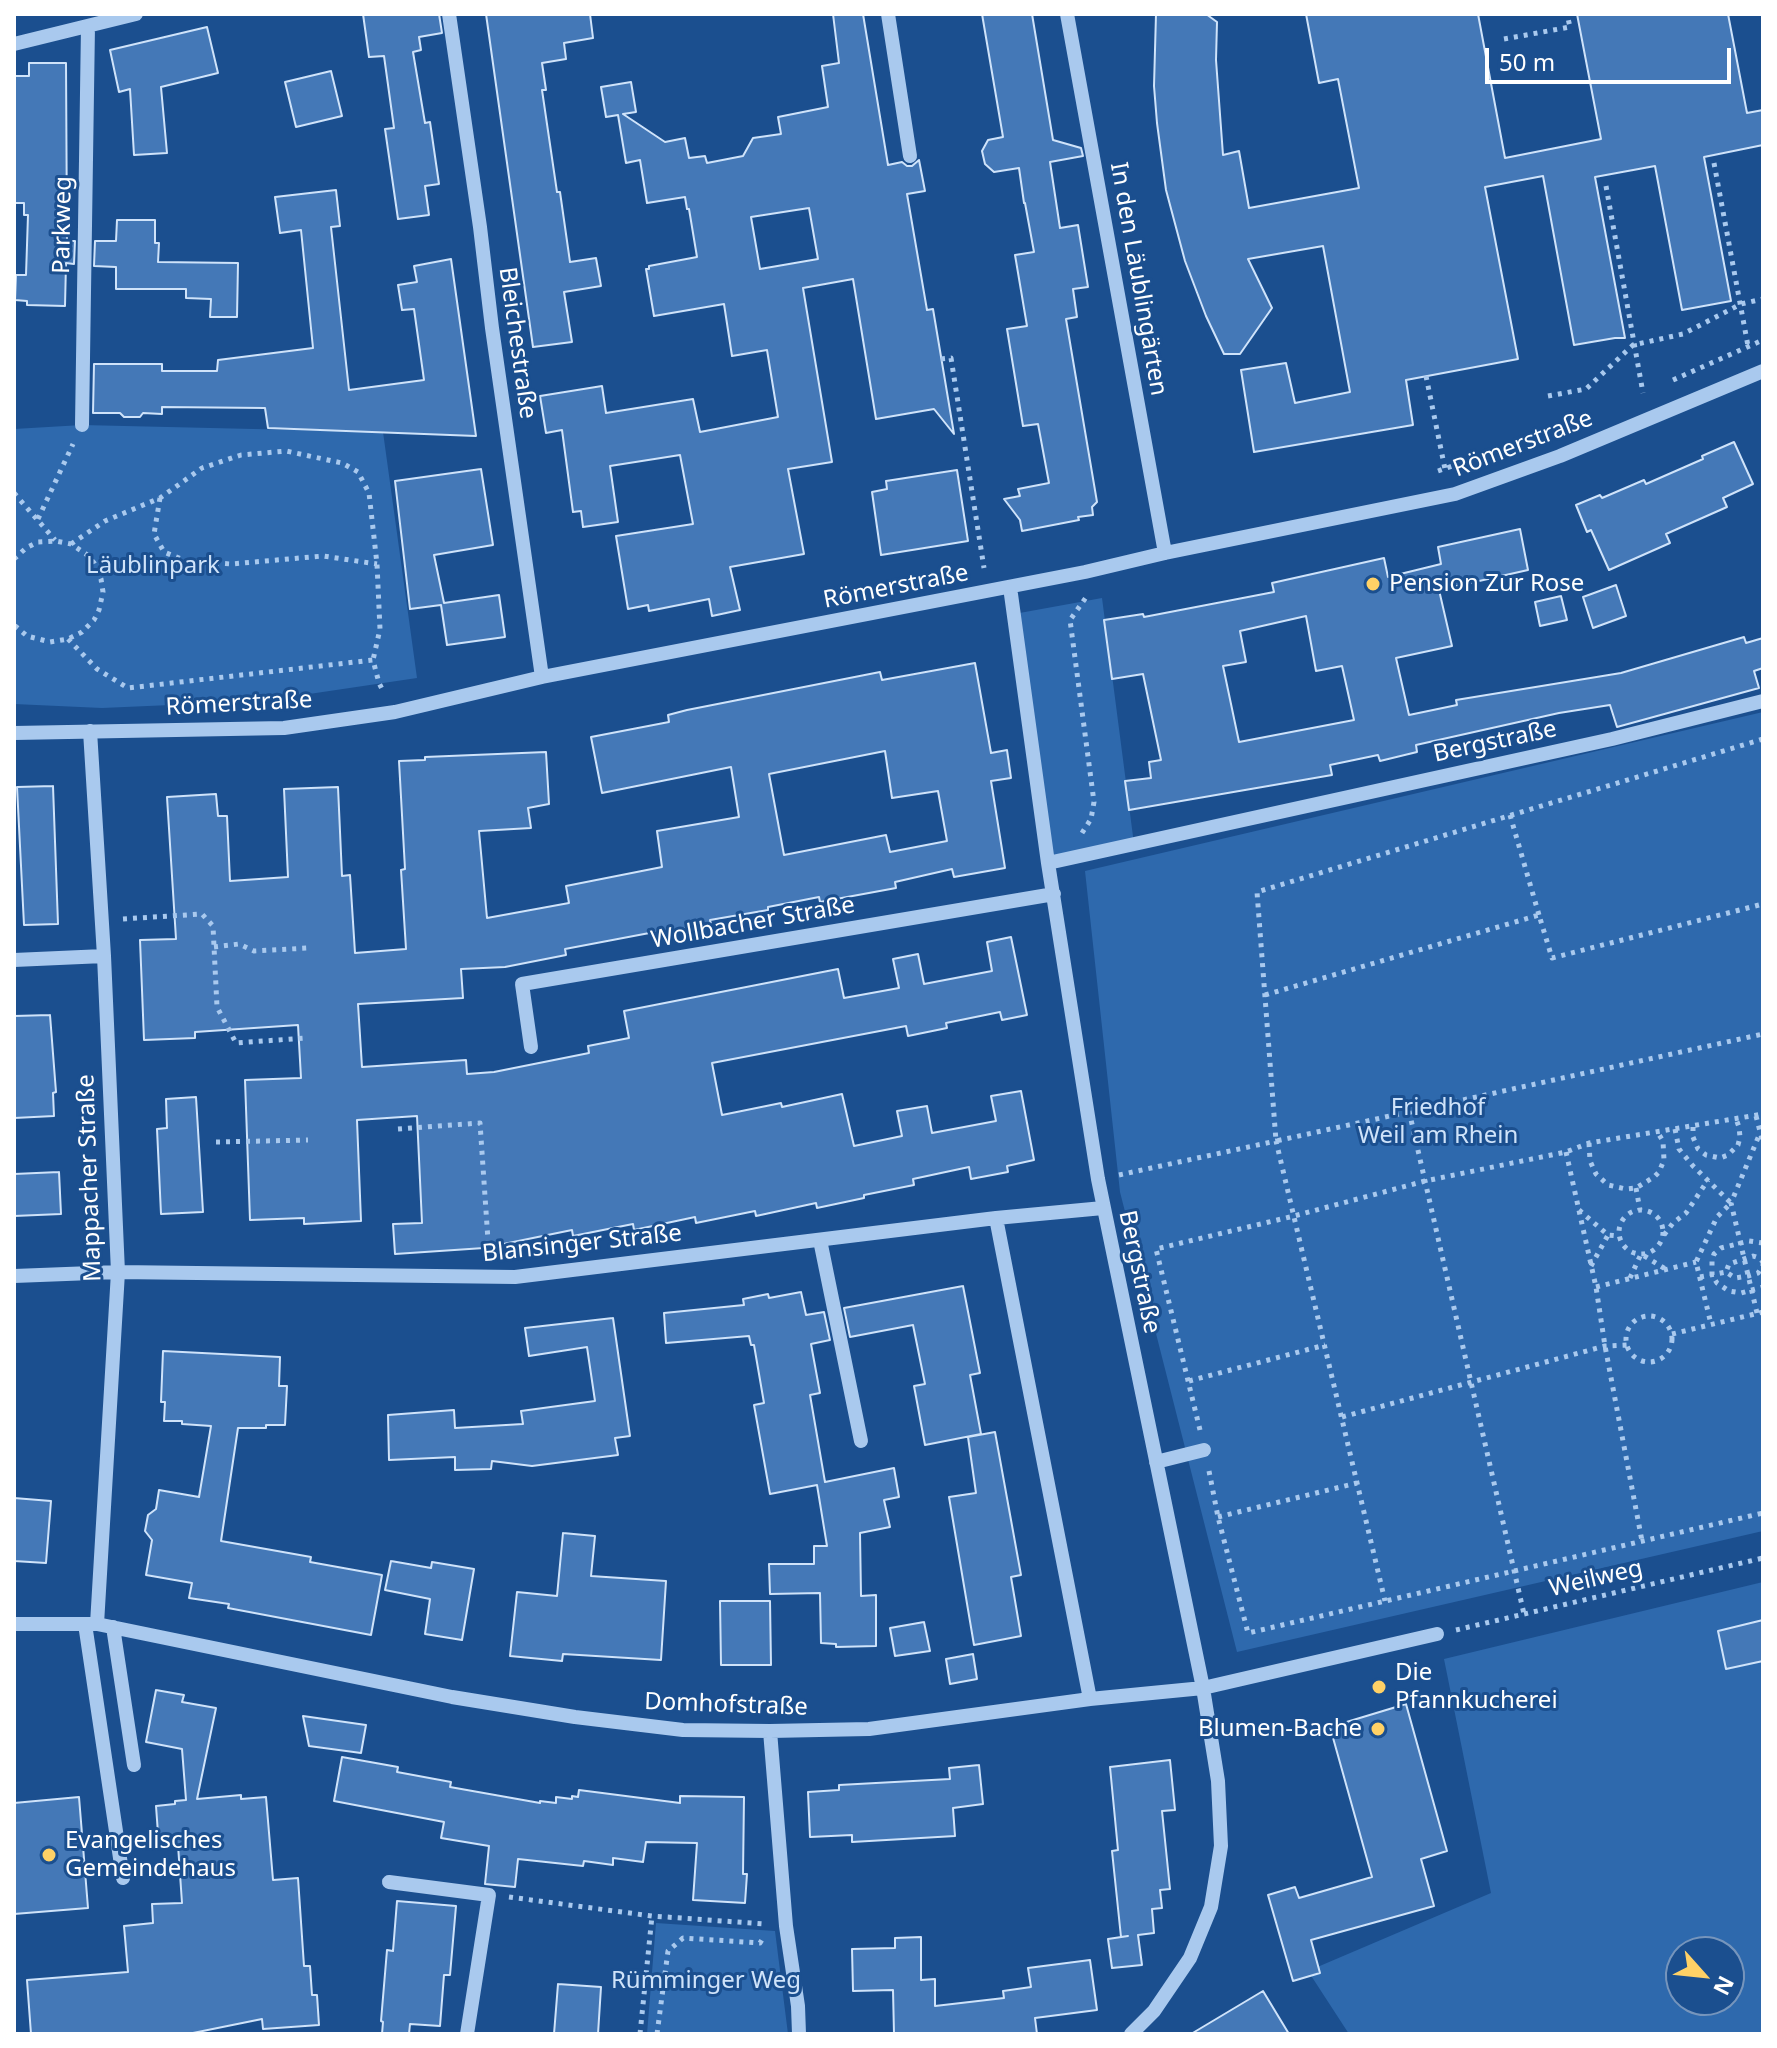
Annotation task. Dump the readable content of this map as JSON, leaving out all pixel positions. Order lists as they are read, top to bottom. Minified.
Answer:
{"streets":{"street":["Parkweg","In den Läublingärten","Bleichestraße","Römerstraße","Bergstraße","Wollbacher Straße","Mappacher Straße","Blansinger Straße","Domhofstraße"],"path":["Weilweg"]},"crossings":[["In den Läublingärten","Römerstraße"],["Bleichestraße","Römerstraße"],["Römerstraße","Bergstraße"],["Römerstraße","Mappacher Straße"],["Bergstraße","Wollbacher Straße"],["Bergstraße","Blansinger Straße"],["Bergstraße","Domhofstraße"],["Mappacher Straße","Blansinger Straße"],["Mappacher Straße","Domhofstraße"],["Weilweg","Domhofstraße"]],"parks":["Läublinpark","Friedhof Weil am Rhein","Rümminger Weg"],"places":["Pension Zur Rose","Die Pfannkucherei","Blumen-Bache","Evangelisches Gemeindehaus"],"scale_bar":"50 m","north":"bottom right"}
